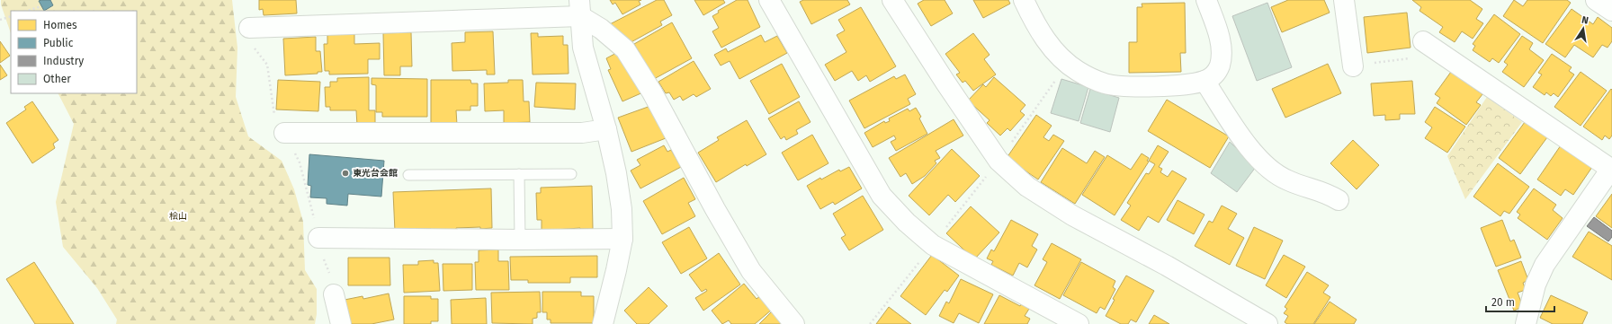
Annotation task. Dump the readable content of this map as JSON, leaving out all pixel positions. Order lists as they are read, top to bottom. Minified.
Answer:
{"parks":["桧山"],"places":["東光台会館"],"legend":["Homes","Public","Industry","Other"],"scale_bar":"20 m","north":"top"}
